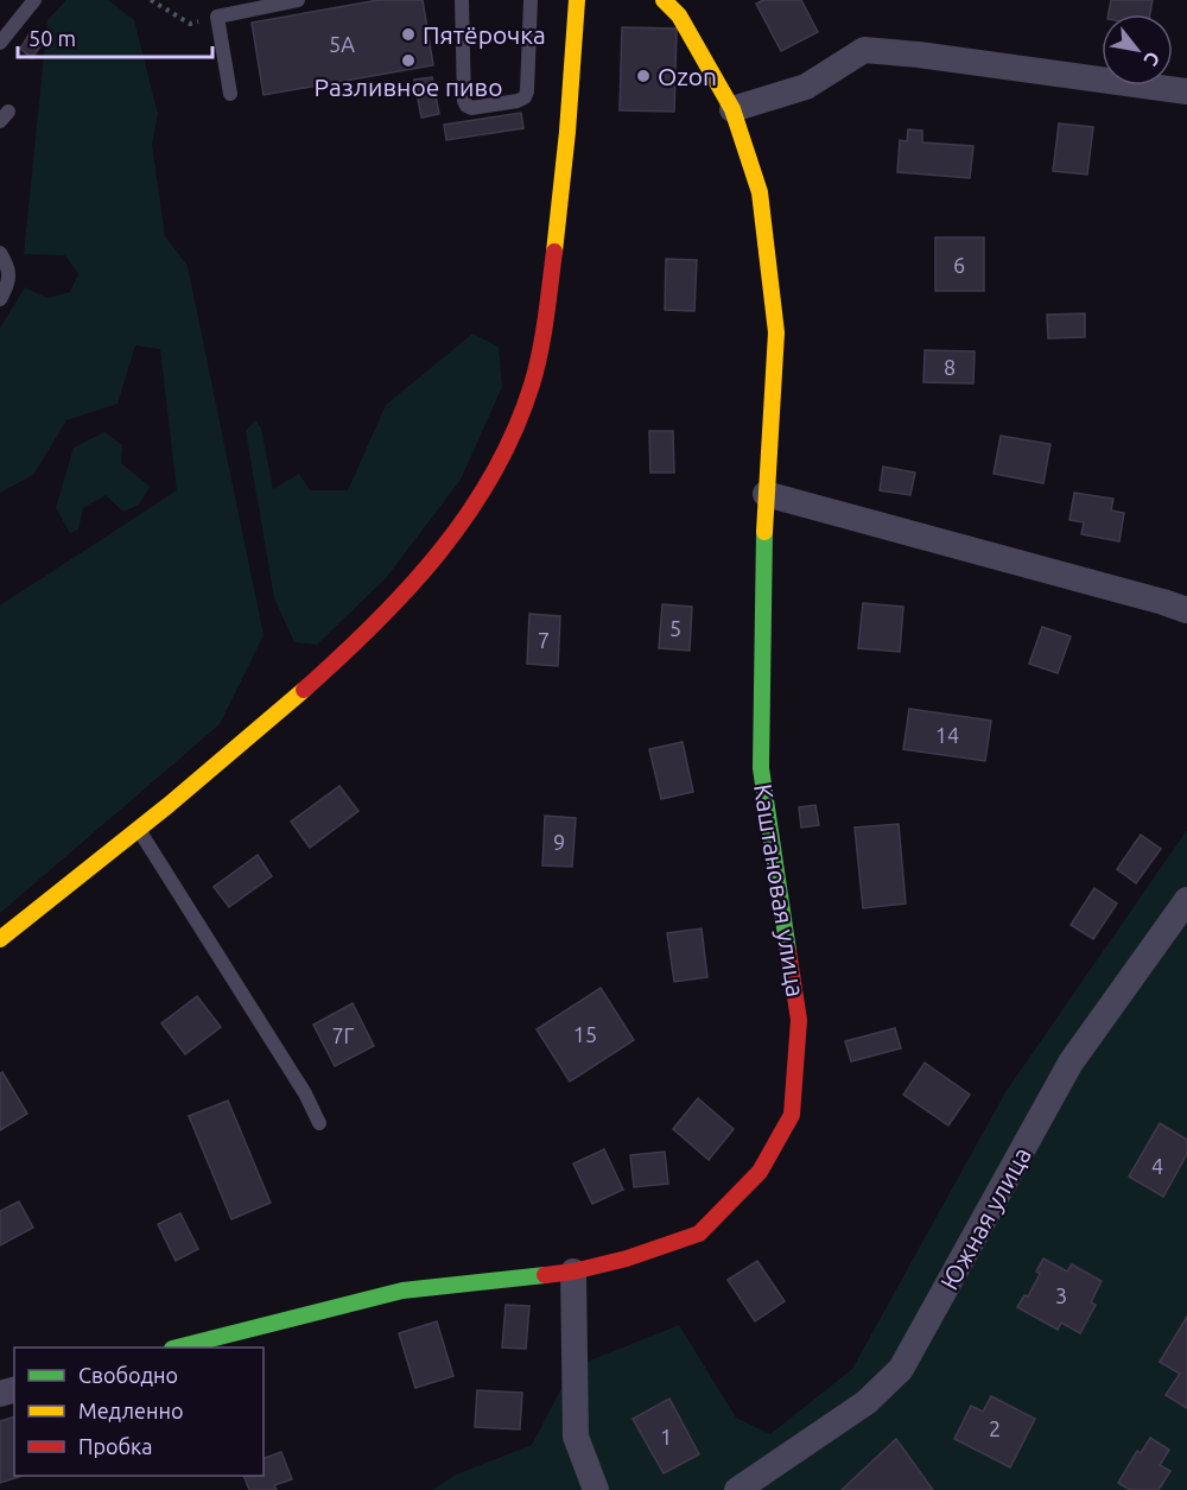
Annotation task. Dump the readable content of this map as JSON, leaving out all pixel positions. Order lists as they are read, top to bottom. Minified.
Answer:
{"streets":{"street":["Каштановая улица","Южная улица"]},"places":["Пятёрочка","Разливное пиво","Ozon"],"house_numbers":["5А","6","8","5","7","14","9","15","7Г","4","3","2","1"],"legend":["Свободно","Медленно","Пробка"],"scale_bar":"50 m","north":"bottom right"}
